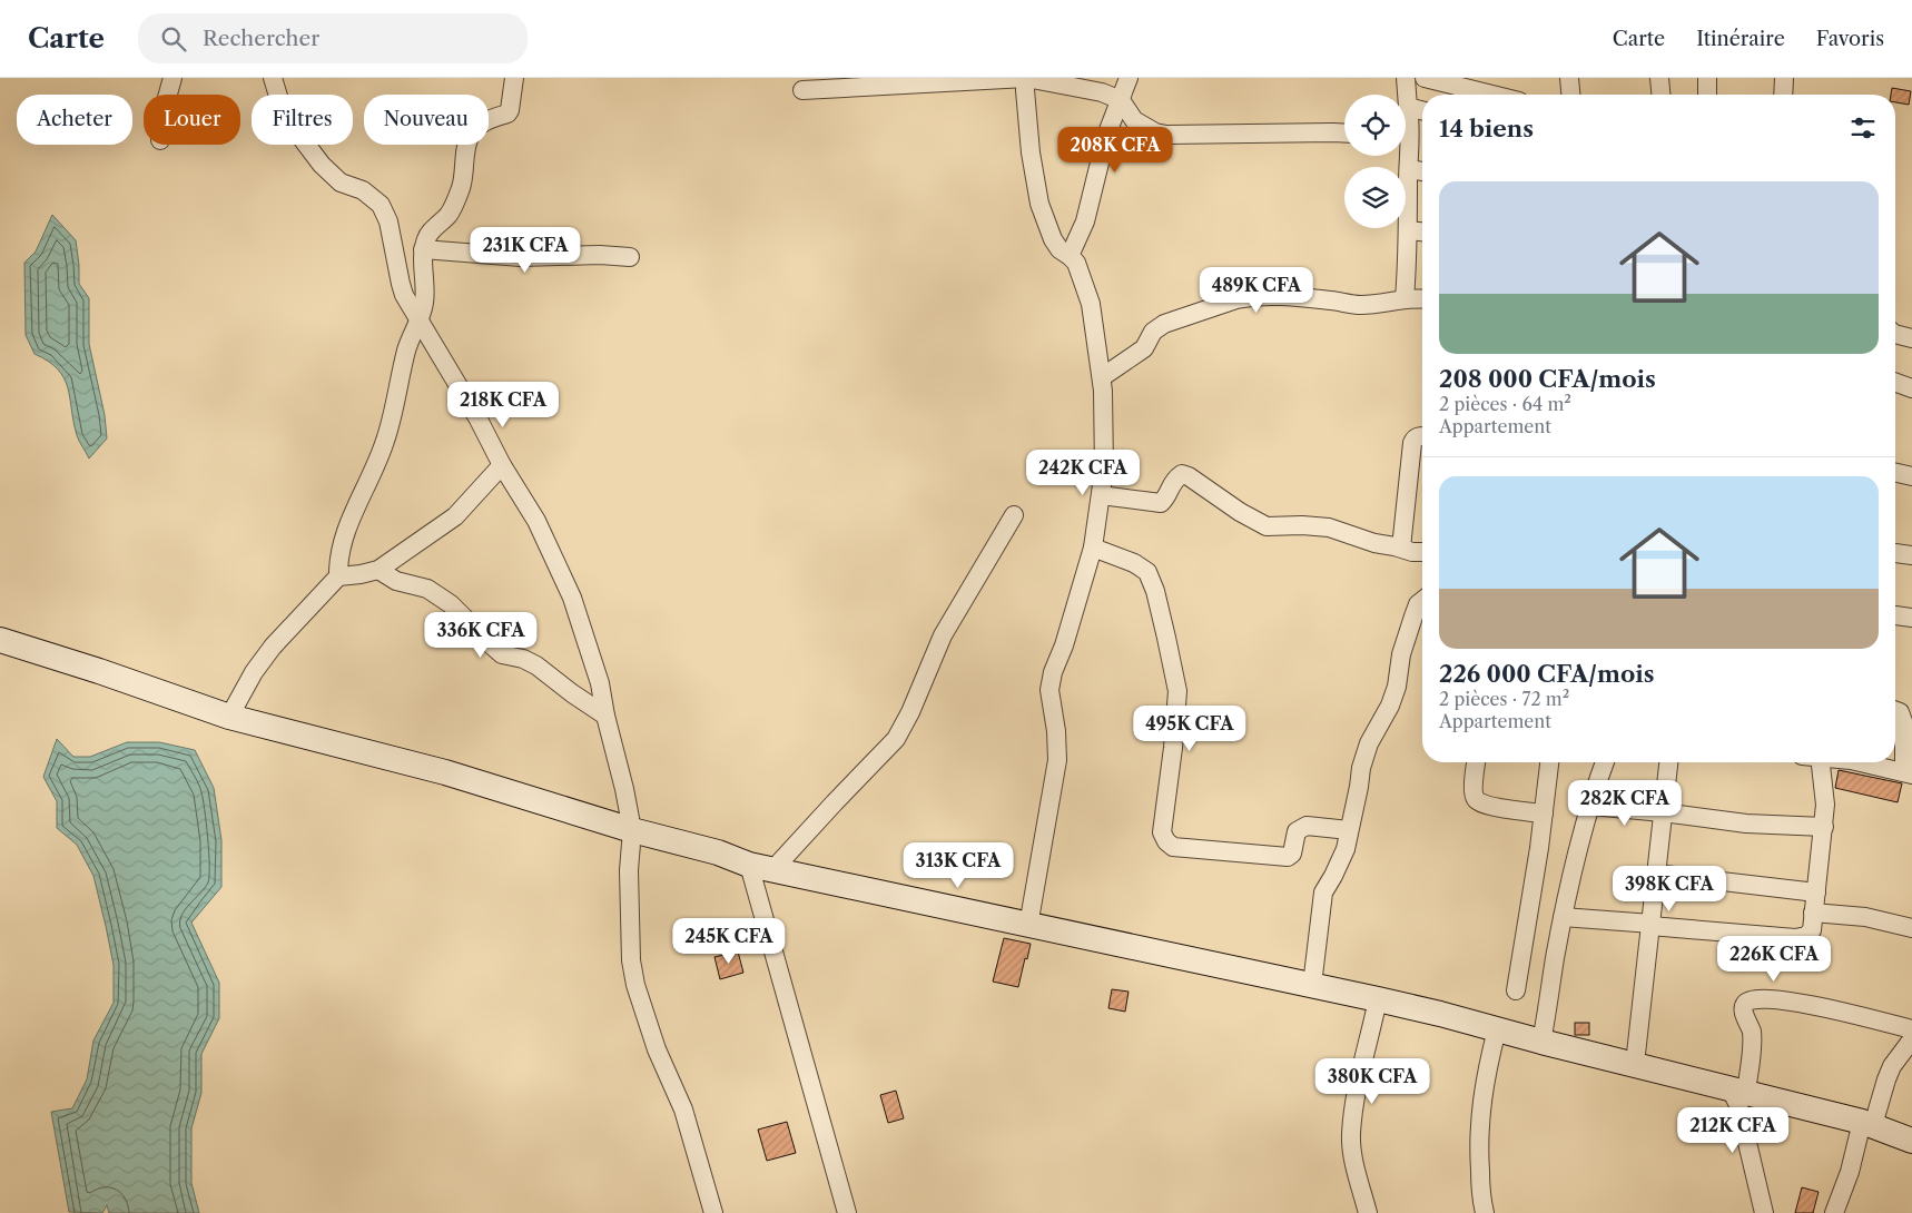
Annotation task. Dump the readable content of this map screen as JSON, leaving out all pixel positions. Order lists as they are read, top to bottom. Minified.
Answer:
{"page":{"header":"Carte","search":"Rechercher","nav":["Carte","Itinéraire","Favoris"],"chip":["Acheter","Louer","Filtres","Nouveau"],"heading":"14 biens","price":["208K CFA","231K CFA","489K CFA","218K CFA","242K CFA","336K CFA","495K CFA","282K CFA","313K CFA","398K CFA","245K CFA","226K CFA","380K CFA","212K CFA"],"list":[{"name":"208 000 CFA/mois","note":"2 pièces · 64 m² · Appartement"},{"name":"226 000 CFA/mois","note":"2 pièces · 72 m² · Appartement"}]}}
